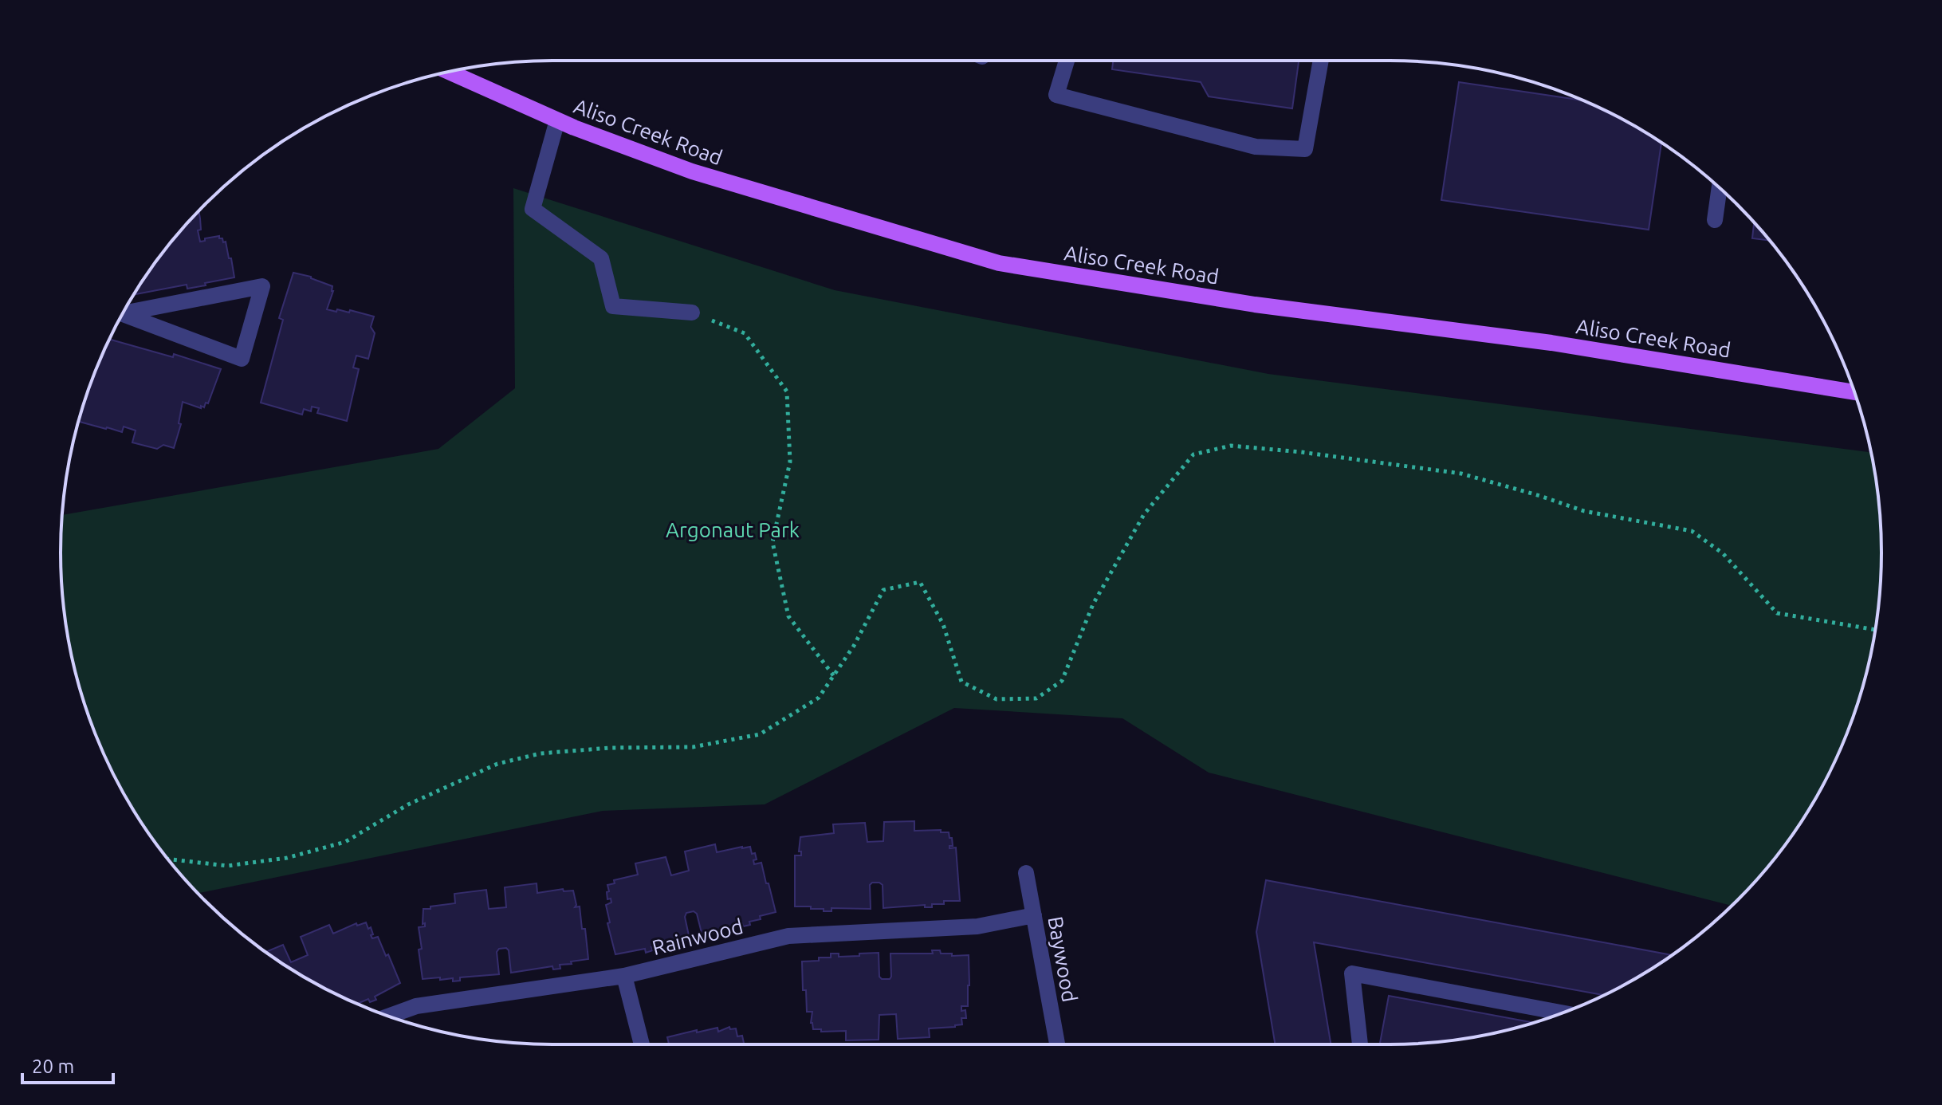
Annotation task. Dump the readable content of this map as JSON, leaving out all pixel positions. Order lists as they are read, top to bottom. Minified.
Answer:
{"streets":{"main road":["Aliso Creek Road"],"street":["Rainwood","Baywood"]},"crossings":[["Rainwood","Baywood"]],"parks":["Argonaut Park"],"scale_bar":"20 m"}
